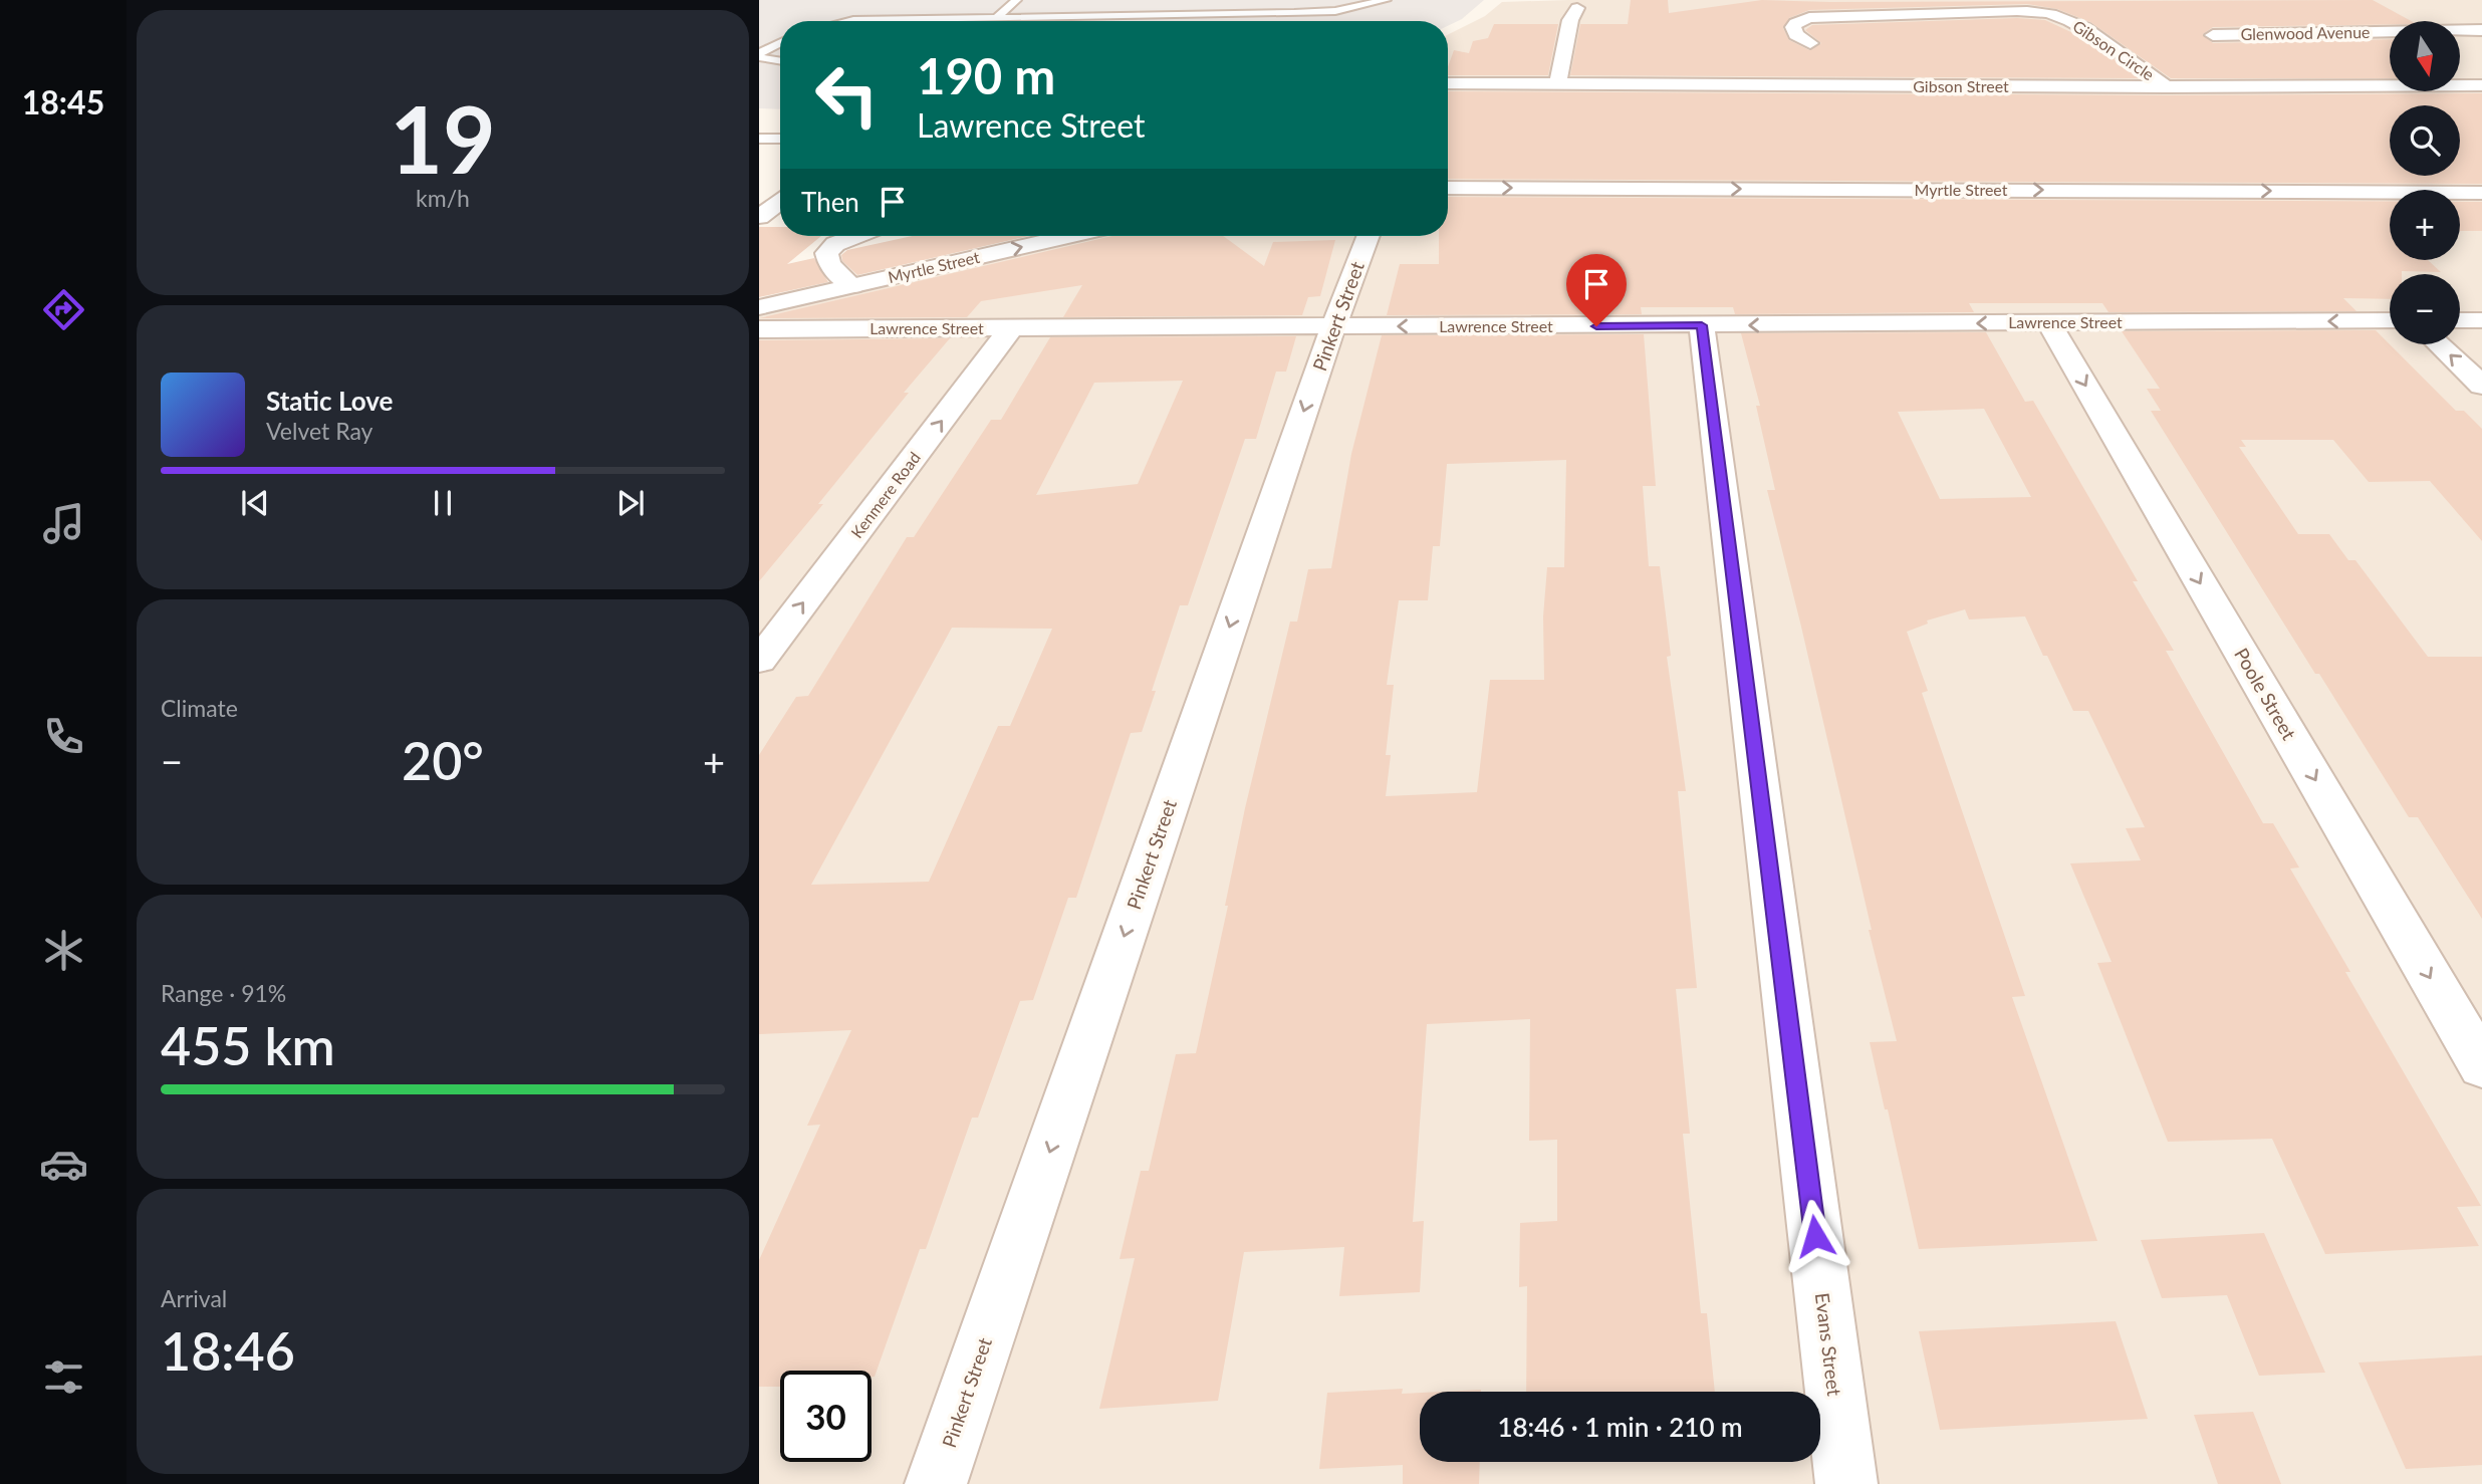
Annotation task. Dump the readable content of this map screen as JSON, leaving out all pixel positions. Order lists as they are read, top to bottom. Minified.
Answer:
{"streets":{"street":["Glenwood Avenue","Gibson Circle","Gibson Street","Myrtle Street","Pinkert Street","Lawrence Street","Kenmere Road","Poole Street","Evans Street"]},"crossings":[["Gibson Circle","Gibson Street"],["Pinkert Street","Lawrence Street"],["Lawrence Street","Kenmere Road"],["Lawrence Street","Poole Street"],["Lawrence Street","Evans Street"]],"one_way":["Myrtle Street","Pinkert Street","Lawrence Street","Kenmere Road","Poole Street"],"north":"bottom","page":{"tabs":"18:45","tile":[["19","km/h"],"Climate",["Range · 91%","455 km"],["Arrival","18:46"]],"map_buttons":["+","−"],"turn":["190 m","Lawrence Street"],"then":"Then","song":["Static Love","Velvet Ray"],"heat":["−","20°","+"],"limit":"30","trip":"18:46 · 1 min · 210 m"}}
